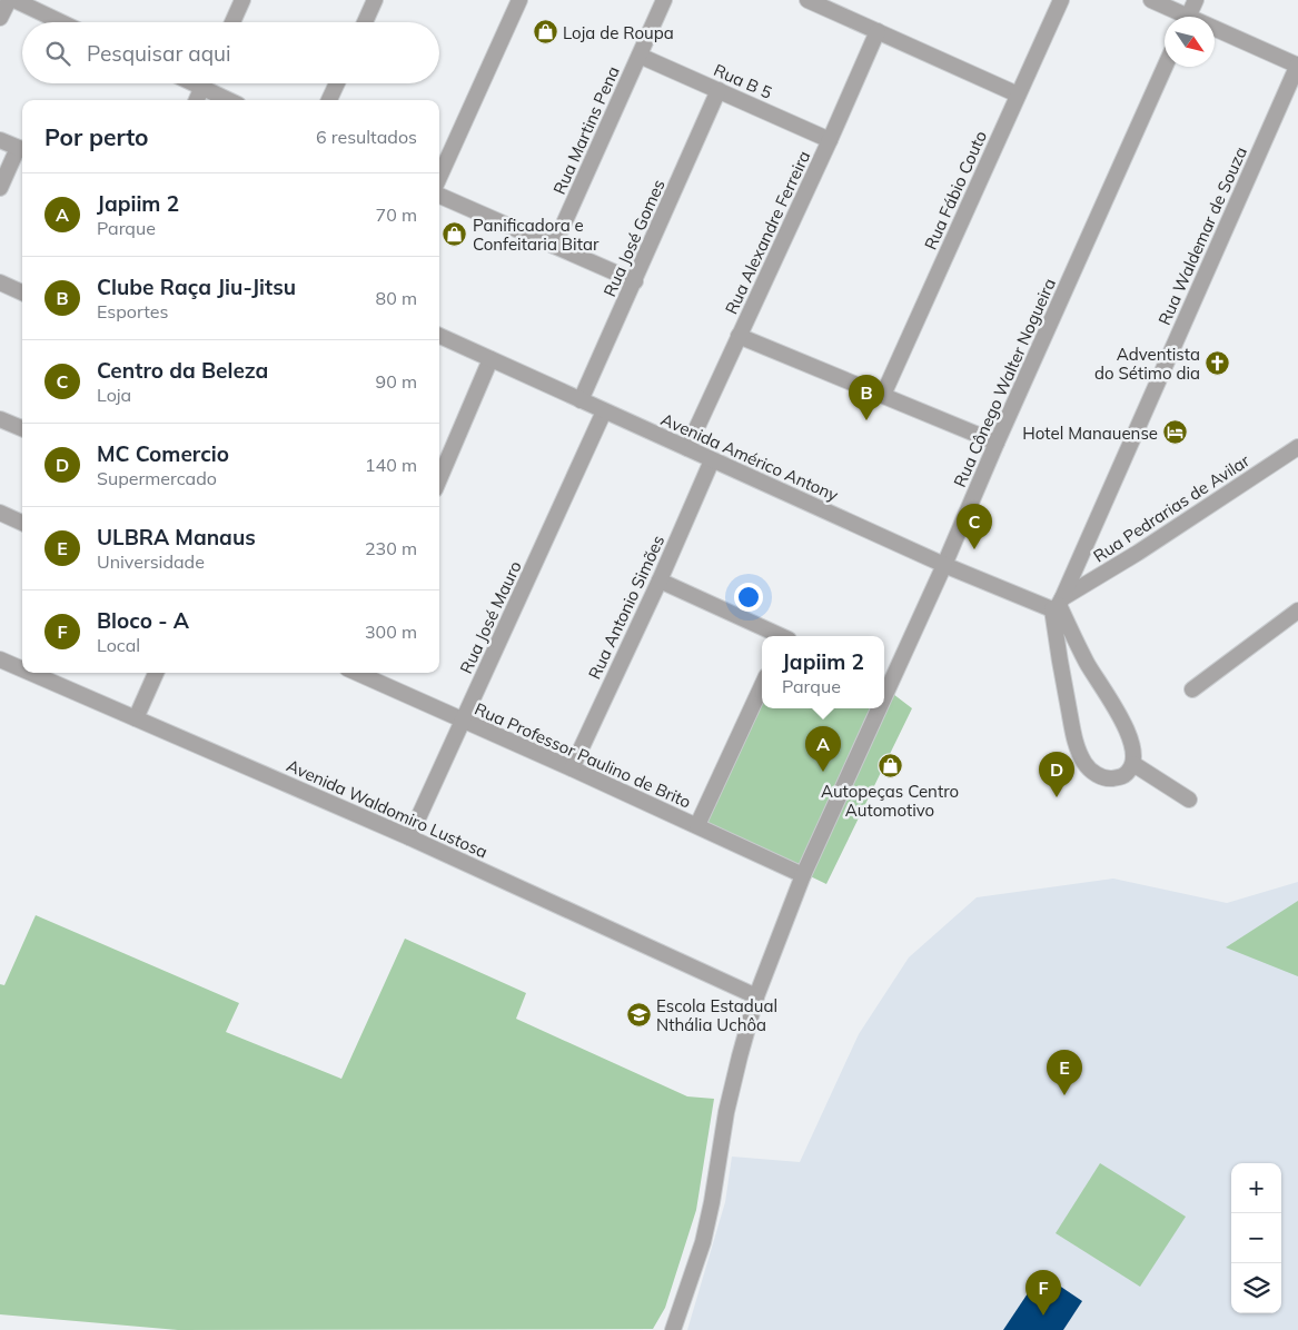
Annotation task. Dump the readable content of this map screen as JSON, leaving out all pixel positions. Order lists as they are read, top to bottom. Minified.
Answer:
{"streets":{"street":["Rua B 5","Rua Martins Pena","Rua Fábio Couto","Rua Alexandre Ferreira","Rua Waldemar de Souza","Rua José Gomes","Rua Cônego Walter Nogueira","Avenida Américo Antony","Rua Pedrarias de Avilar","Rua Antonio Simões","Rua José Mauro","Rua Professor Paulino de Brito","Avenida Waldomiro Lustosa"]},"crossings":[["Rua B 5","Rua Martins Pena"],["Rua B 5","Rua Alexandre Ferreira"],["Rua B 5","Rua José Gomes"],["Rua Alexandre Ferreira","Avenida Américo Antony"],["Rua Waldemar de Souza","Avenida Américo Antony"],["Rua Waldemar de Souza","Rua Pedrarias de Avilar"],["Rua José Gomes","Avenida Américo Antony"],["Rua Cônego Walter Nogueira","Avenida Américo Antony"],["Rua Cônego Walter Nogueira","Rua Professor Paulino de Brito"],["Rua Cônego Walter Nogueira","Avenida Waldomiro Lustosa"],["Avenida Américo Antony","Rua Pedrarias de Avilar"],["Avenida Américo Antony","Rua Antonio Simões"],["Avenida Américo Antony","Rua José Mauro"],["Rua Antonio Simões","Rua Professor Paulino de Brito"],["Rua José Mauro","Rua Professor Paulino de Brito"],["Rua José Mauro","Avenida Waldomiro Lustosa"]],"places":{"shop":["Loja de Roupa","Panificadora e Confeitaria Bitar","Autopeças Centro Automotivo"],"church":["Adventista do Sétimo dia"],"hotel":["Hotel Manauense"],"school or university":["Escola Estadual Nthália Uchôa"]},"north":"bottom right","page":{"search":"Pesquisar aqui","heading":["Por perto","6 resultados"],"list":[{"mark":"A","name":"Japiim 2","note":"Parque","value":"70 m"},{"mark":"B","name":"Clube Raça Jiu-Jitsu","note":"Esportes","value":"80 m"},{"mark":"C","name":"Centro da Beleza","note":"Loja","value":"90 m"},{"mark":"D","name":"MC Comercio","note":"Supermercado","value":"140 m"},{"mark":"E","name":"ULBRA Manaus","note":"Universidade","value":"230 m"},{"mark":"F","name":"Bloco - A","note":"Local","value":"300 m"}],"pins":["B","C","A","D","E","F"],"popup":["Japiim 2","Parque"],"map_buttons":["+","−"]}}
